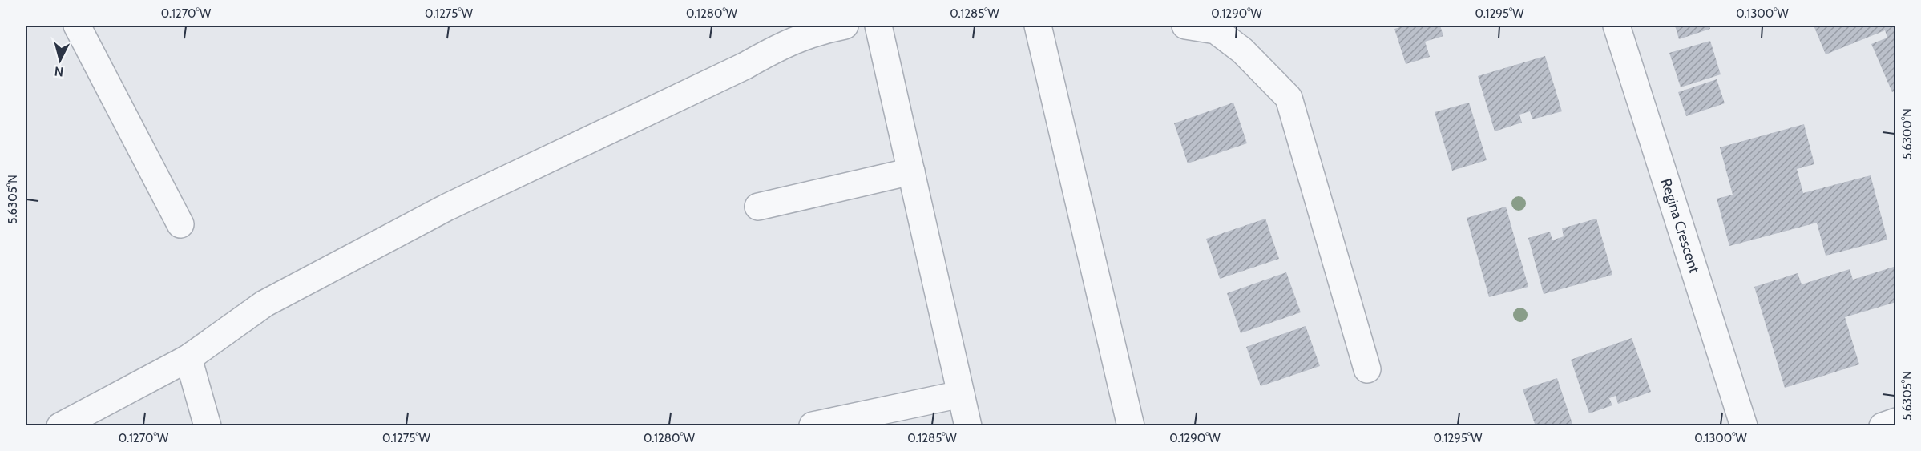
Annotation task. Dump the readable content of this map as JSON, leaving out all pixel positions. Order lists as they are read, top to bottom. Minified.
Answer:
{"streets":{"street":["Regina Crescent"]},"north":"bottom","coordinates":["0.1270°W","0.1275°W","0.1280°W","0.1285°W","0.1290°W","0.1295°W","0.1300°W","5.6300°N","5.6305°N"]}
